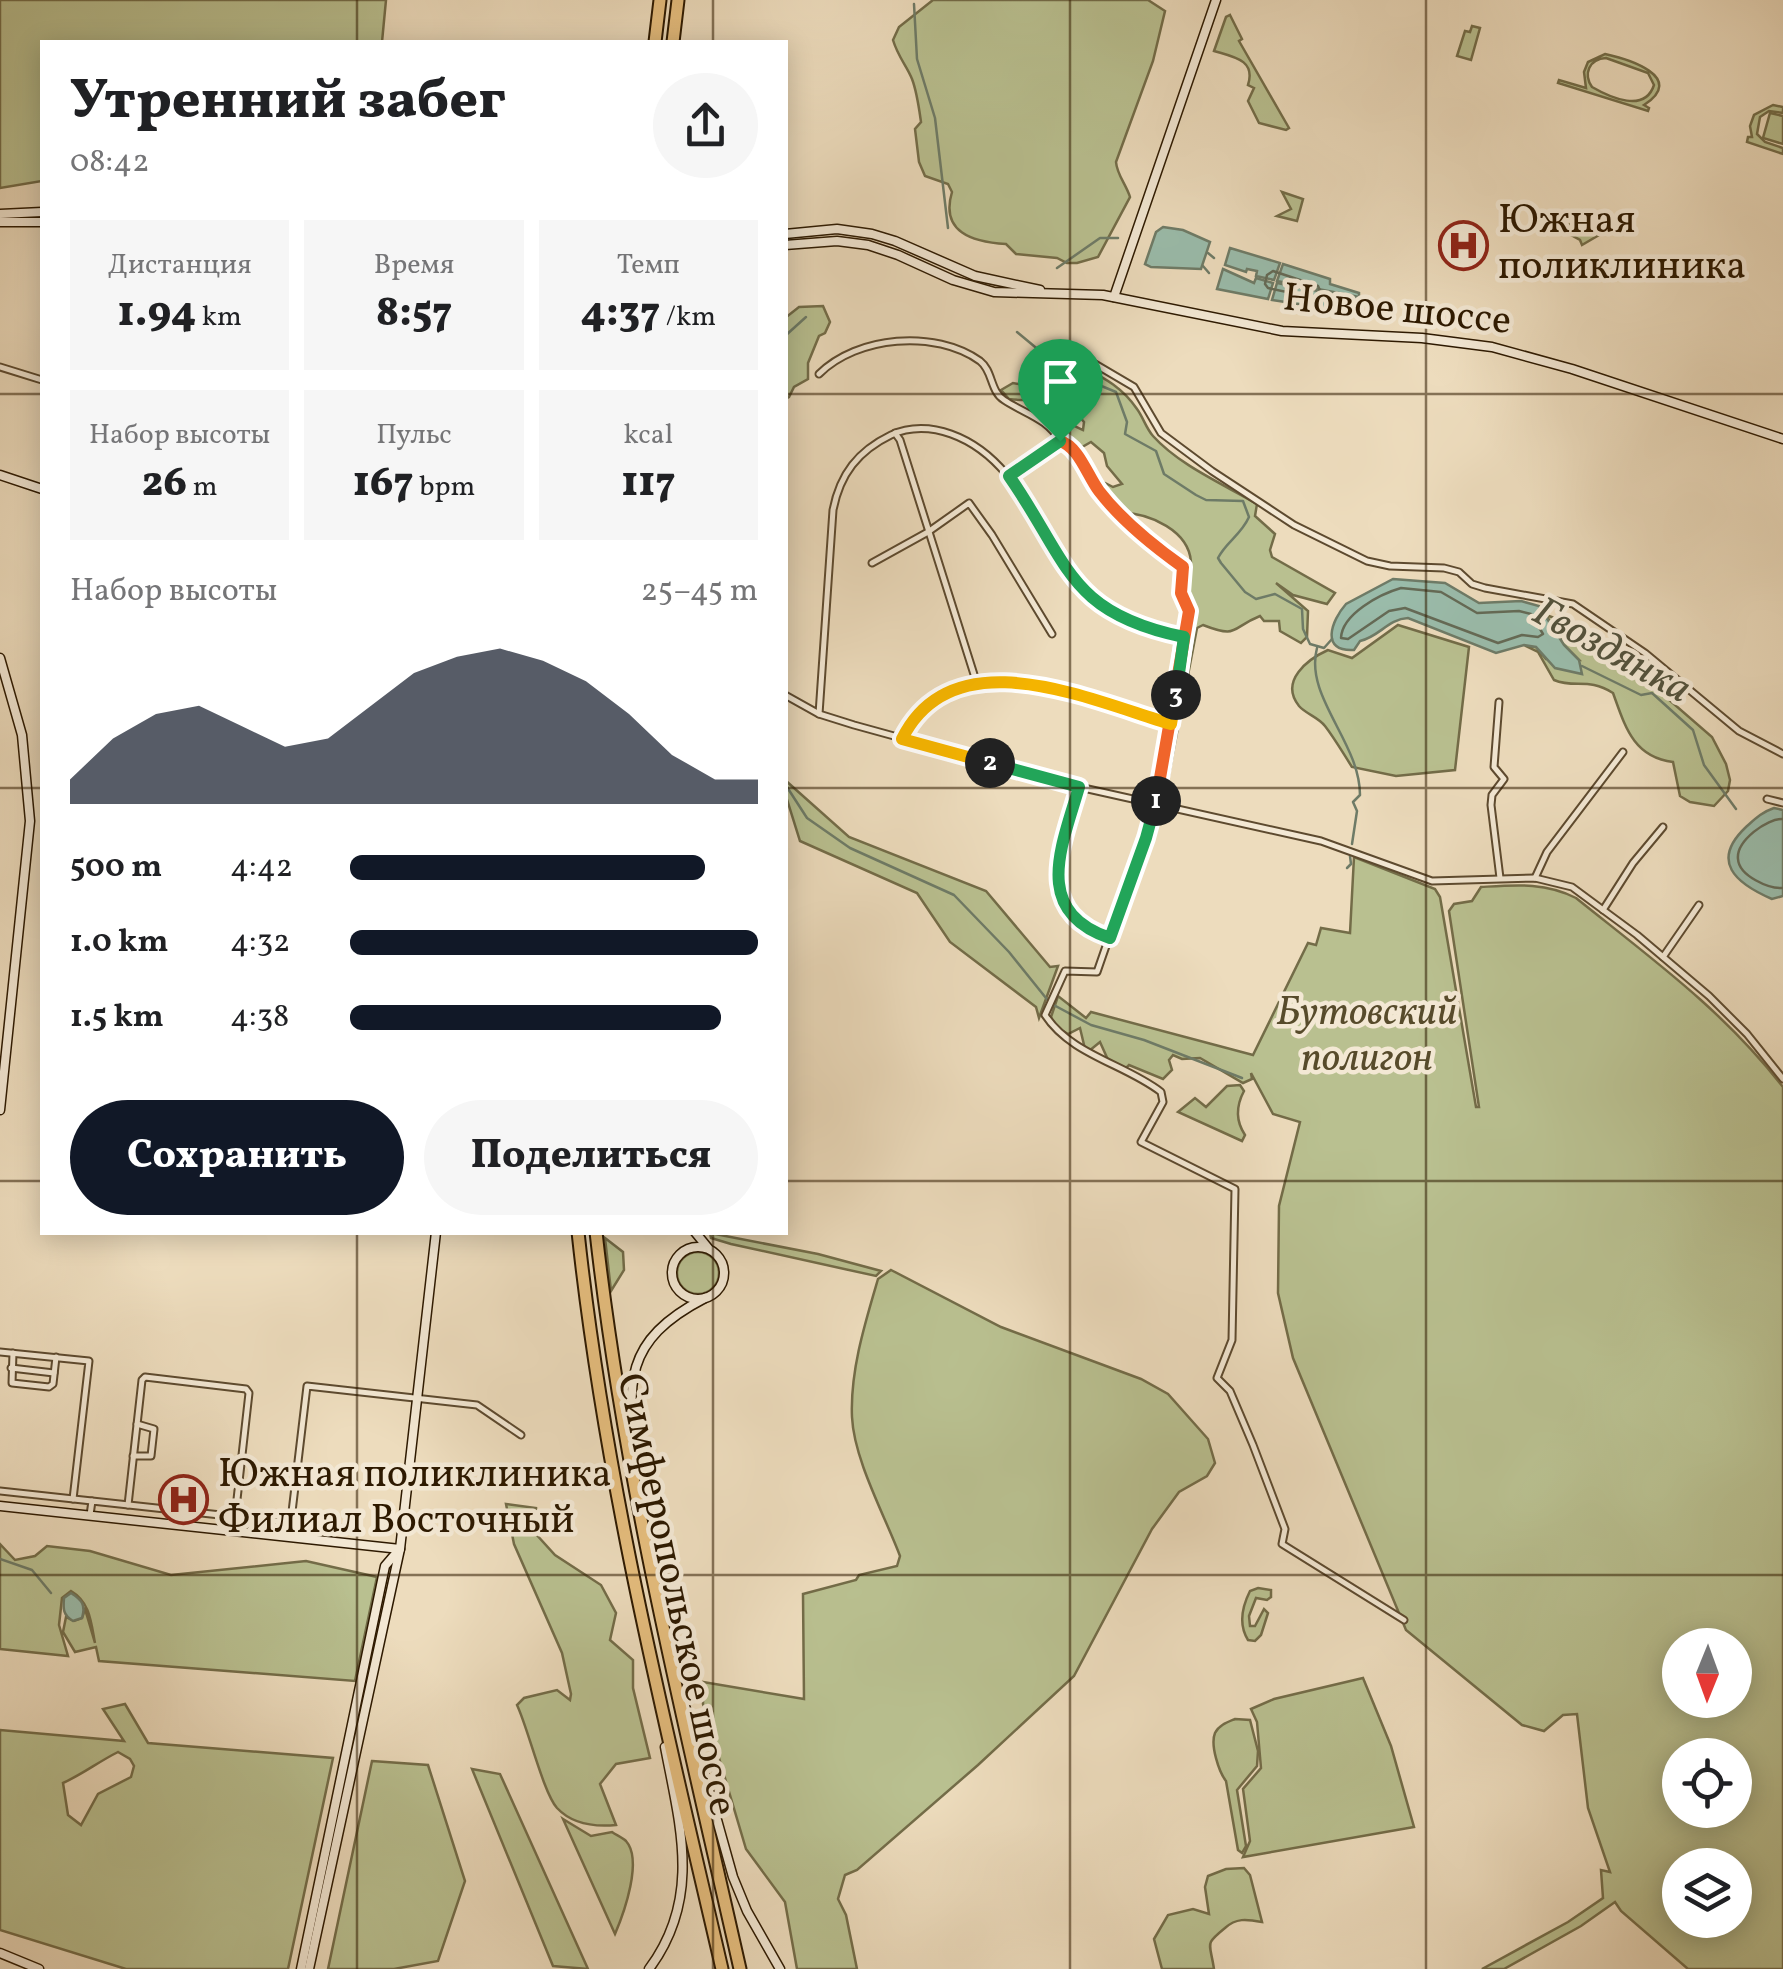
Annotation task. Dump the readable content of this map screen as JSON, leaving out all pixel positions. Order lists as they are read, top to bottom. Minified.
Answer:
{"streets":{"highway":["Симферопольское шоссе"],"street":["Новое шоссе"]},"water":["Гвоздянка"],"parks":["Бутовский полигон"],"places":{"hospital":["Южная поликлиника","Южная поликлиника Филиал Восточный"]},"north":"bottom","page":{"heading":["Утренний забег","08:42"],"stats":[["Дистанция","1.94 km"],["Время","8:57"],["Темп","4:37 /km"],["Набор высоты","26 m"],["Пульс","167 bpm"],["kcal","117"]],"chart":["Набор высоты","25–45 m"],"pins":["3","2","1"],"list":[{"name":"500 m","note":"4:42"},{"name":"1.0 km","note":"4:32"},{"name":"1.5 km","note":"4:38"}],"buttons":["Сохранить","Поделиться"]}}
